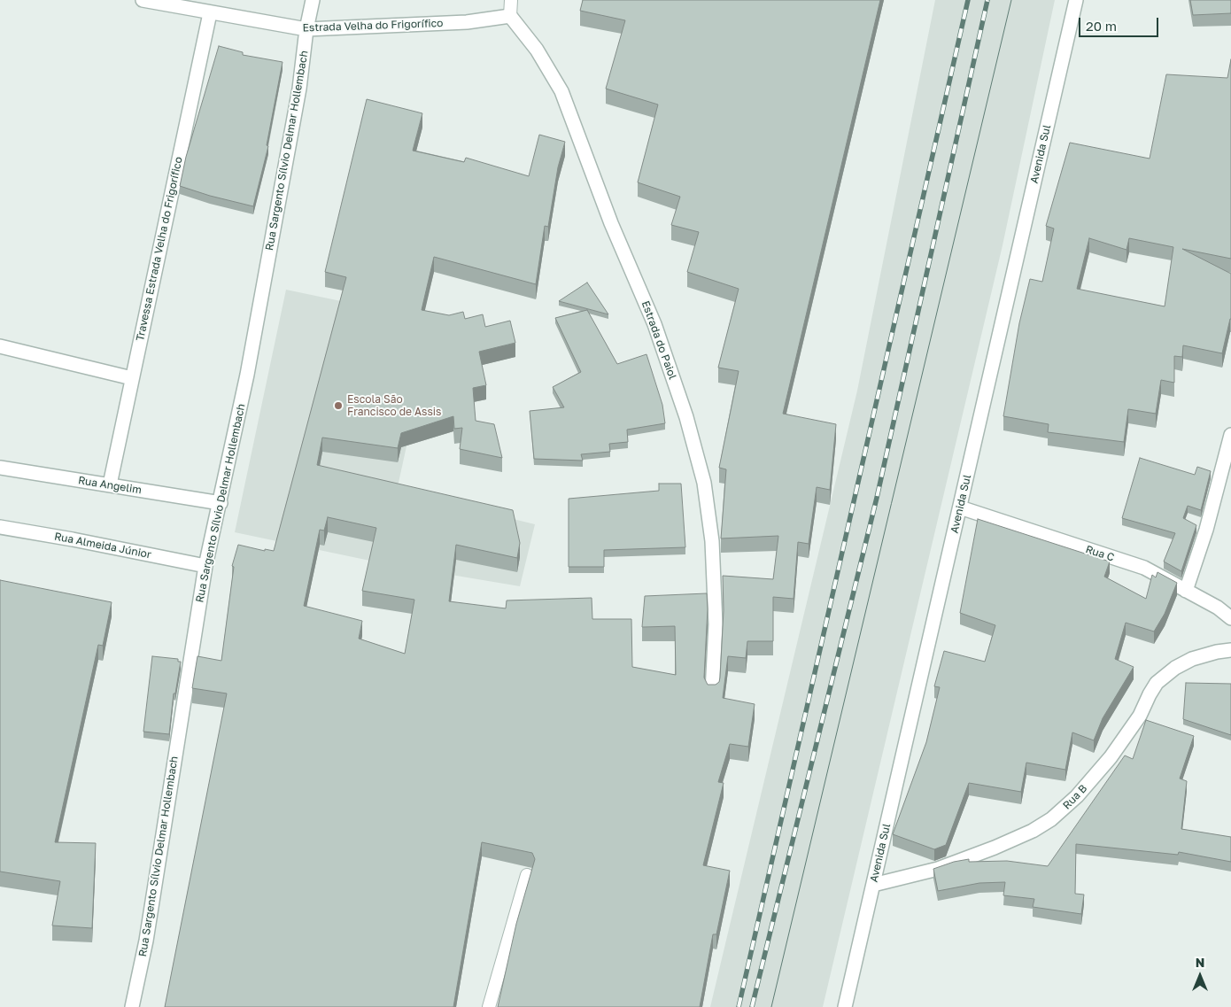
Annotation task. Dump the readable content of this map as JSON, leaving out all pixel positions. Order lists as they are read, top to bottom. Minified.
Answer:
{"streets":{"street":["Estrada Velha do Frigorífico","Rua Sargento Sílvio Delmar Hollembach","Avenida Sul","Travessa Estrada Velha do Frigorífico","Estrada do Paiol","Rua Angelim","Rua Almeida Júnior","Rua C","Rua B"]},"crossings":[["Estrada Velha do Frigorífico","Rua Sargento Sílvio Delmar Hollembach"],["Estrada Velha do Frigorífico","Travessa Estrada Velha do Frigorífico"],["Estrada Velha do Frigorífico","Estrada do Paiol"],["Rua Sargento Sílvio Delmar Hollembach","Rua Angelim"],["Rua Sargento Sílvio Delmar Hollembach","Rua Almeida Júnior"],["Avenida Sul","Rua C"],["Avenida Sul","Rua B"],["Travessa Estrada Velha do Frigorífico","Rua Angelim"]],"places":["Escola São Francisco de Assis"],"scale_bar":"20 m","north":"top"}
